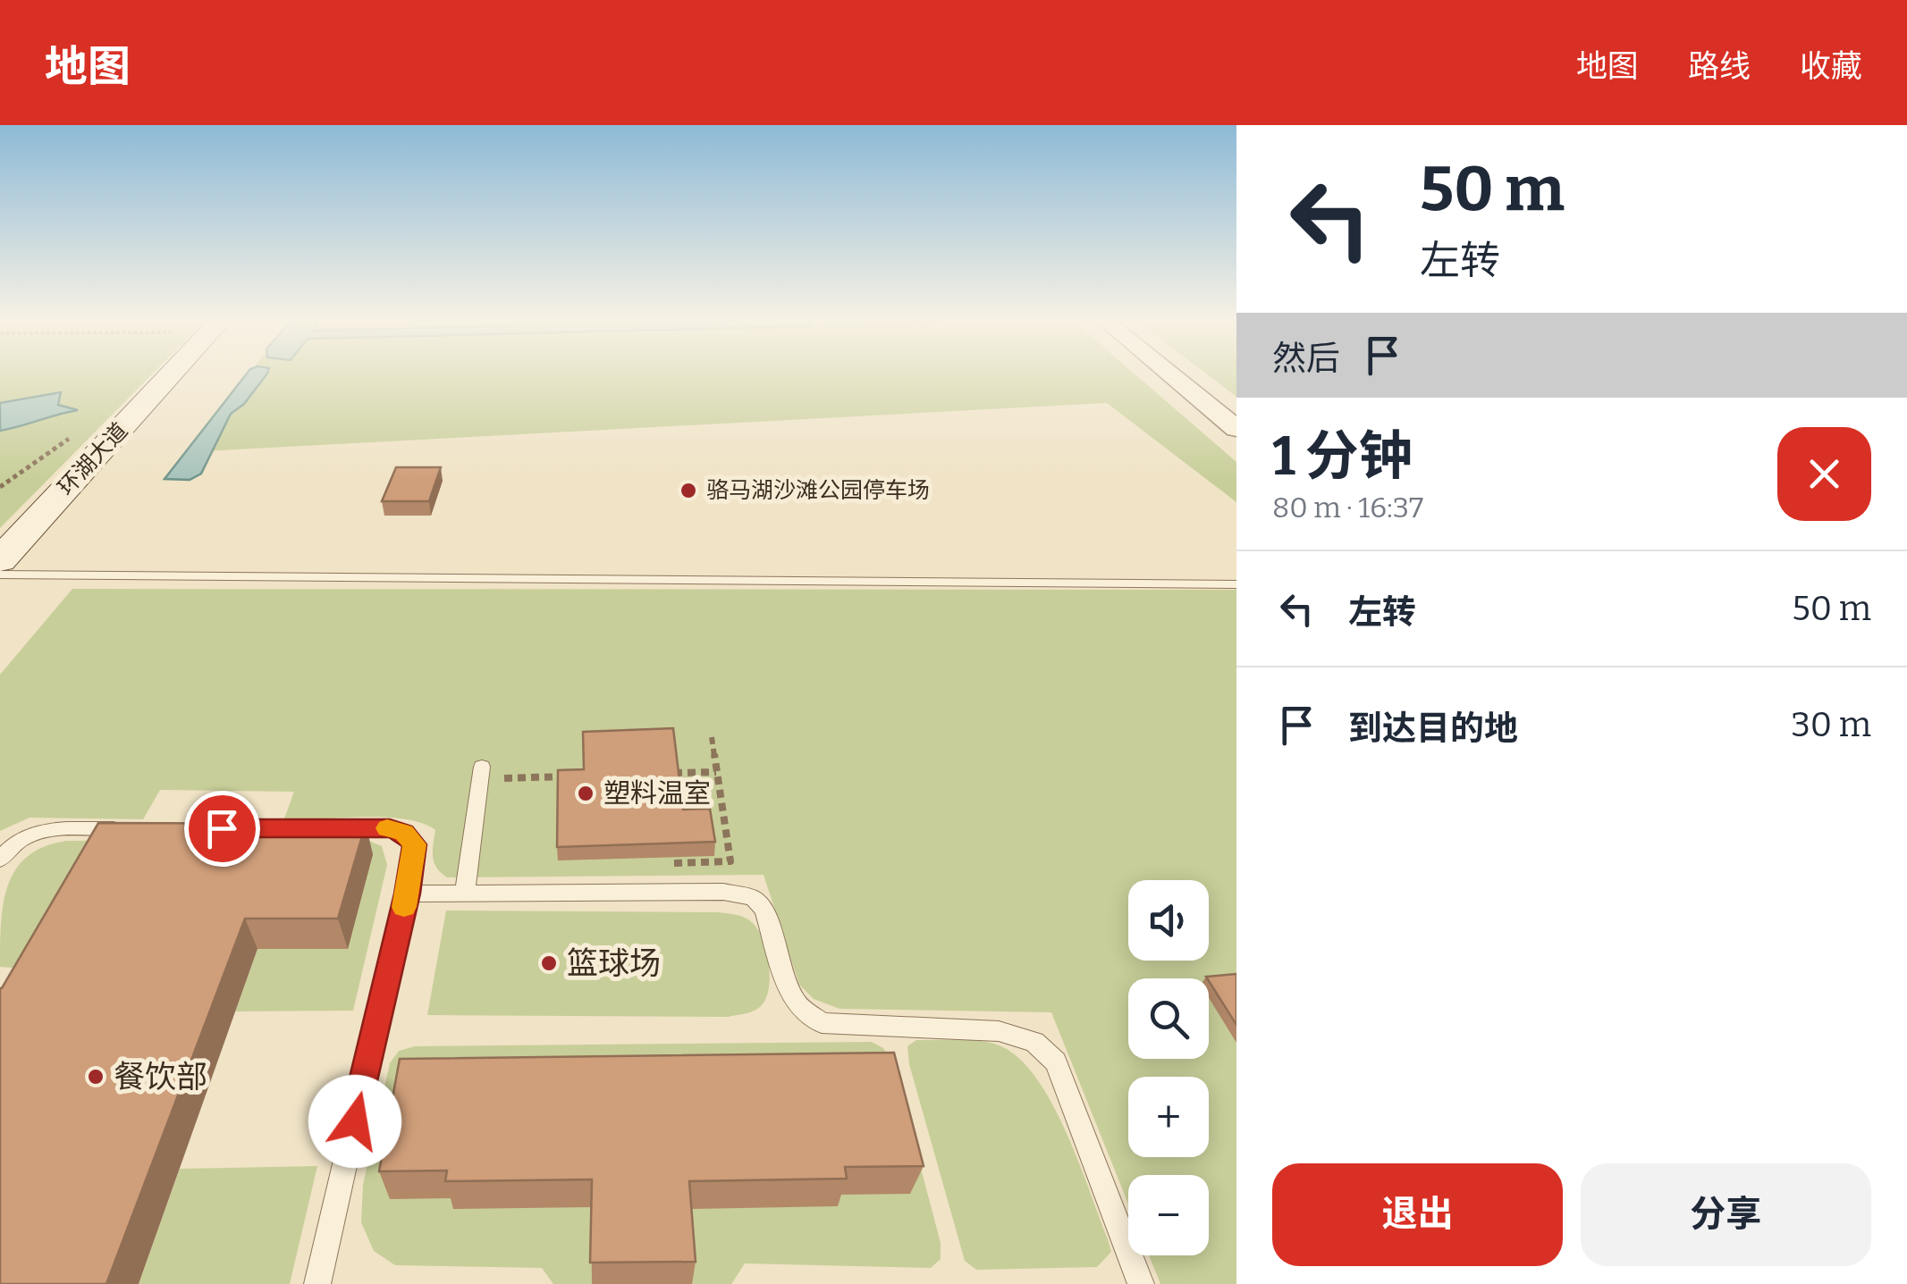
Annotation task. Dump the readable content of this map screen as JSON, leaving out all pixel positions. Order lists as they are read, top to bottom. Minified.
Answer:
{"streets":{"main road":["环湖大道"]},"places":["骆马湖沙滩公园停车场","塑料温室","篮球场","餐饮部"],"page":{"header":"地图","nav":["地图","路线","收藏"],"turn":["50 m","左转"],"then":"然后","heading":["1 分钟","80 m · 16:37"],"list":[{"name":"左转","value":"50 m"},{"name":"到达目的地","value":"30 m"}],"map_buttons":["+","−"],"buttons":["退出","分享"]}}
